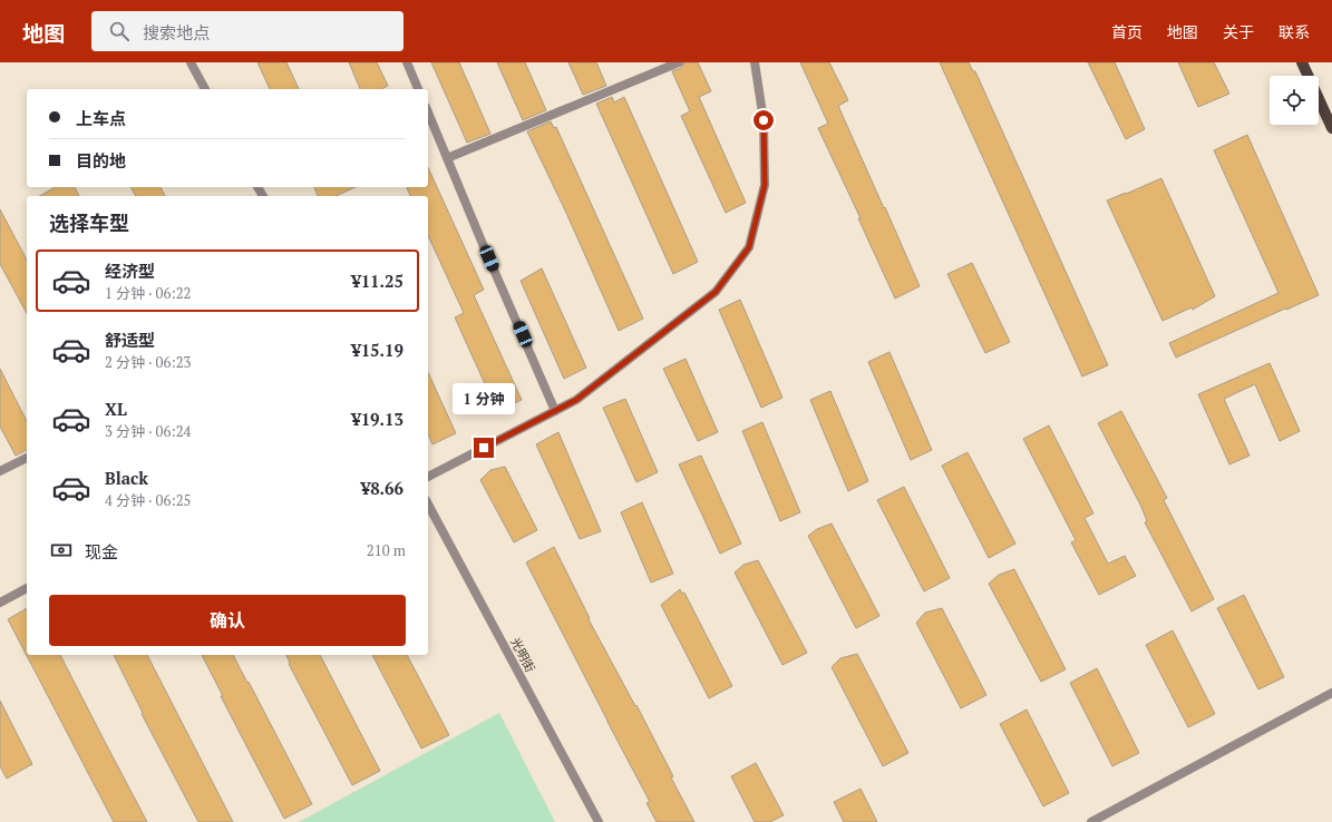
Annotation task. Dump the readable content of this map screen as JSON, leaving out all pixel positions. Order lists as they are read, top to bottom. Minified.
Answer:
{"streets":{"street":["光明街"]},"page":{"header":"地图","search":"搜索地点","nav":["首页","地图","关于","联系"],"banner":["上车点","目的地"],"heading":"选择车型","list":[{"name":"经济型","note":"1 分钟 · 06:22","value":"¥11.25"},{"name":"舒适型","note":"2 分钟 · 06:23","value":"¥15.19"},{"name":"XL","note":"3 分钟 · 06:24","value":"¥19.13"},{"name":"Black","note":"4 分钟 · 06:25","value":"¥8.66"}],"bubble":"1 分钟","pay":["现金","210 m"],"buttons":"确认"}}
